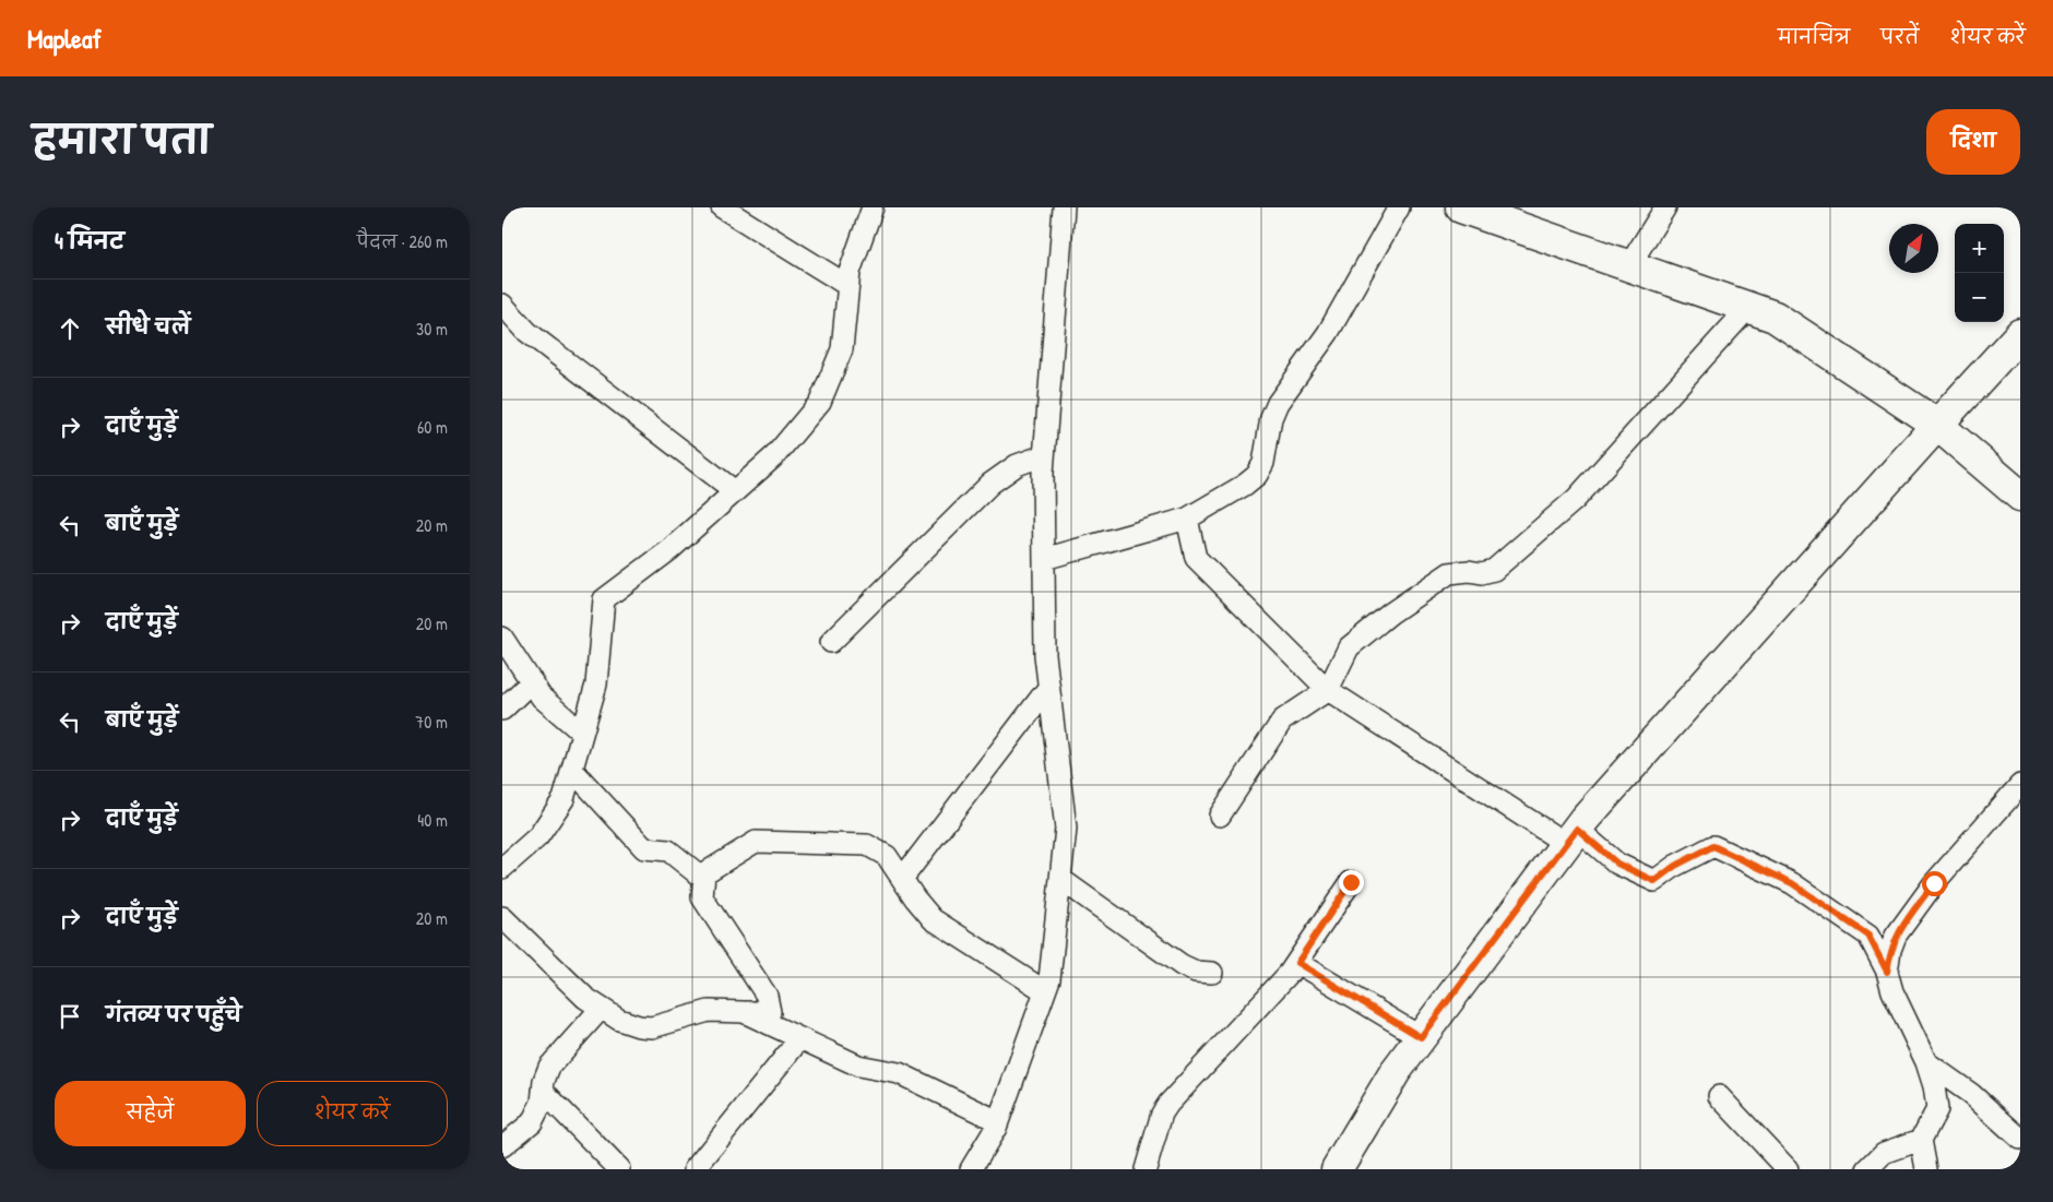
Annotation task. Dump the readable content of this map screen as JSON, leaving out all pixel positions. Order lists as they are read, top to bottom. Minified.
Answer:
{"north":"top right","page":{"header":"Mapleaf","nav":["मानचित्र","परतें","शेयर करें"],"title":"हमारा पता","buttons":["दिशा",["सहेजें","शेयर करें"]],"heading":["4 मिनट","पैदल · 260 m"],"map_buttons":["+","−"],"list":[["सीधे चलें","30 m"],["दाएँ मुड़ें","60 m"],["बाएँ मुड़ें","20 m"],["दाएँ मुड़ें","20 m"],["बाएँ मुड़ें","70 m"],["दाएँ मुड़ें","40 m"],["दाएँ मुड़ें","20 m"],"गंतव्य पर पहुँचे"]}}
